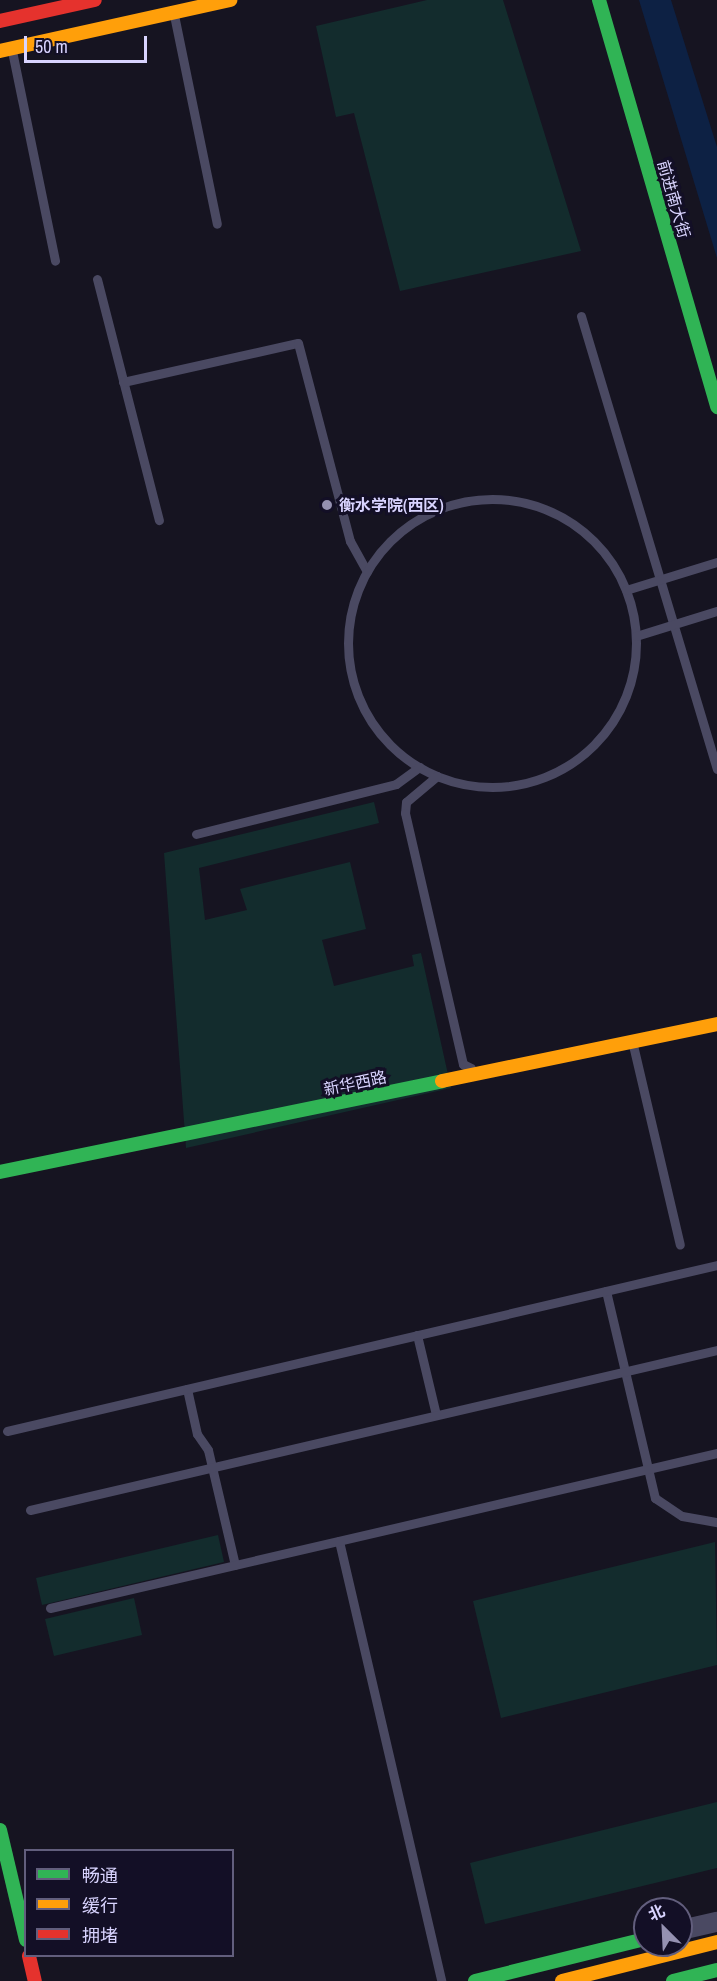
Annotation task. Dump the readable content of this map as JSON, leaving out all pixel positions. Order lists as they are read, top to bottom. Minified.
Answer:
{"streets":{"street":["前进南大街","新华西路"]},"places":["衡水学院(西区)"],"legend":["畅通","缓行","拥堵"],"scale_bar":"50 m","north":"top left"}
